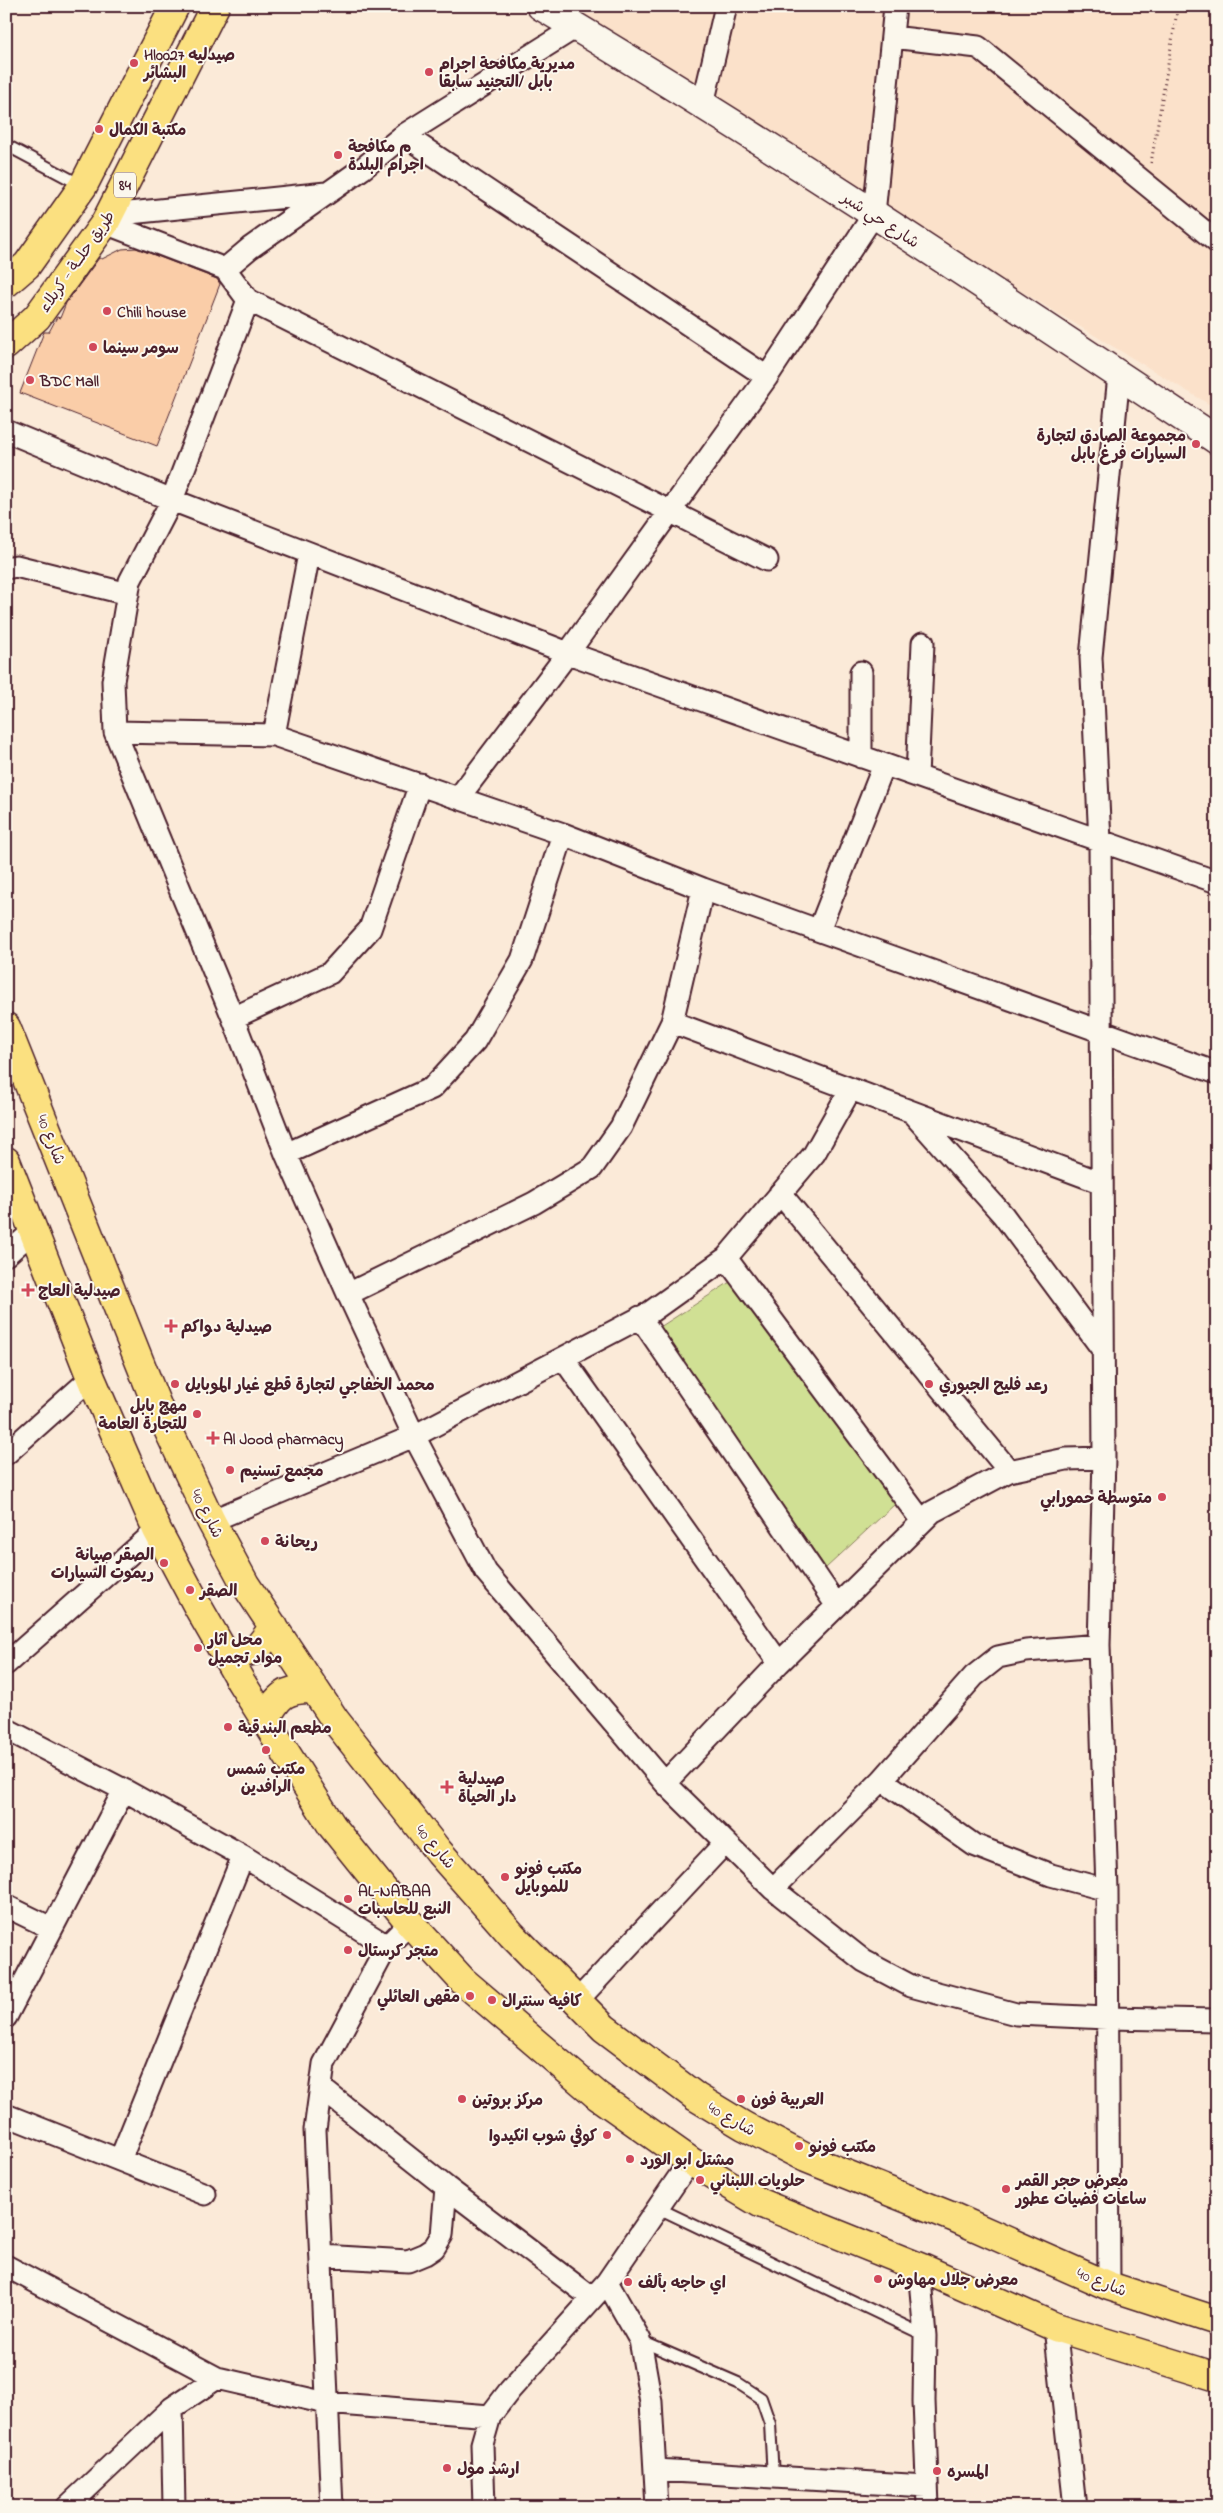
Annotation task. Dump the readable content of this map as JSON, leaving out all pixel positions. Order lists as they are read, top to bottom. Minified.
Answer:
{"streets":{"main road":["84","شارع حي شبر","طريق حلــة - كربلاء","شارع 40"]},"places":{"other":["Hl0027 صيدليه البشائر","مديرية مكافحة اجرام بابل /التجنيد سابقا","مكتبة الكمال","م مكافحة اجرام البلدة","Chili house","سومر سينما","BDC Mall","مجموعة الصادق لتجارة السيارات فرغ بابل","محمد الخفاجي لتجارة قطع غيار الموبايل","رعد فليح الجبوري","مهج بابل للتجارة العامة","مجمع تسنيم","متوسطة حمورابي","ريحانة","الصقر صيانة ريموت السيارات","الصقر","محل اثار مواد تجميل","مطعم البندقية","مكتب شمس الرافدين","مكتب فونو للموبايل","AL-NABAA النبع للحاسبات","متجر كرستال","مقهى العائلي","كافيه سنترال","مركز بروتين","العربية فون","كوفي شوب انكيدوا","مكتب فونو","مشتل ابو الورد","حلويات اللبناني","معرض حجر القمر ساعات فضيات عطور","معرض جلال مهاوش","اي حاجه بألف","ارشد مول","المسره"],"health":["صيدلية العاج","صيدلية دواكم","Al Jood pharmacy","صيدلية دار الحياة"]}}
